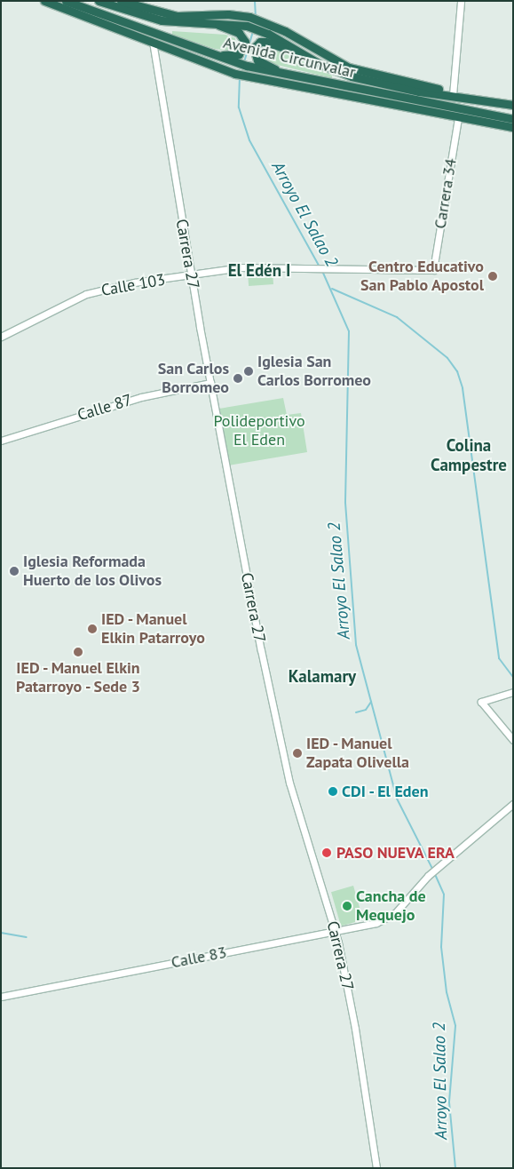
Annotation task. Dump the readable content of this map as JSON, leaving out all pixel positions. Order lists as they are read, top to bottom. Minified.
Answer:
{"streets":{"highway":["Avenida Circunvalar"],"street":["Carrera 34","Carrera 27","Calle 103","Calle 87","Calle 83"]},"crossings":[["Carrera 34","Calle 103"],["Carrera 27","Calle 103"],["Carrera 27","Calle 87"],["Carrera 27","Calle 83"]],"districts":["El Edén I","Colina Campestre","Kalamary"],"water":["Arroyo El Salao 2"],"parks":["Polideportivo El Eden"],"places":["Centro Educativo San Pablo Apostol","Iglesia San Carlos Borromeo","San Carlos Borromeo","Iglesia Reformada Huerto de los Olivos","IED - Manuel Elkin Patarroyo","IED - Manuel Elkin Patarroyo - Sede 3","IED - Manuel Zapata Olivella","CDI - El Eden","PASO NUEVA ERA","Cancha de Mequejo"]}
